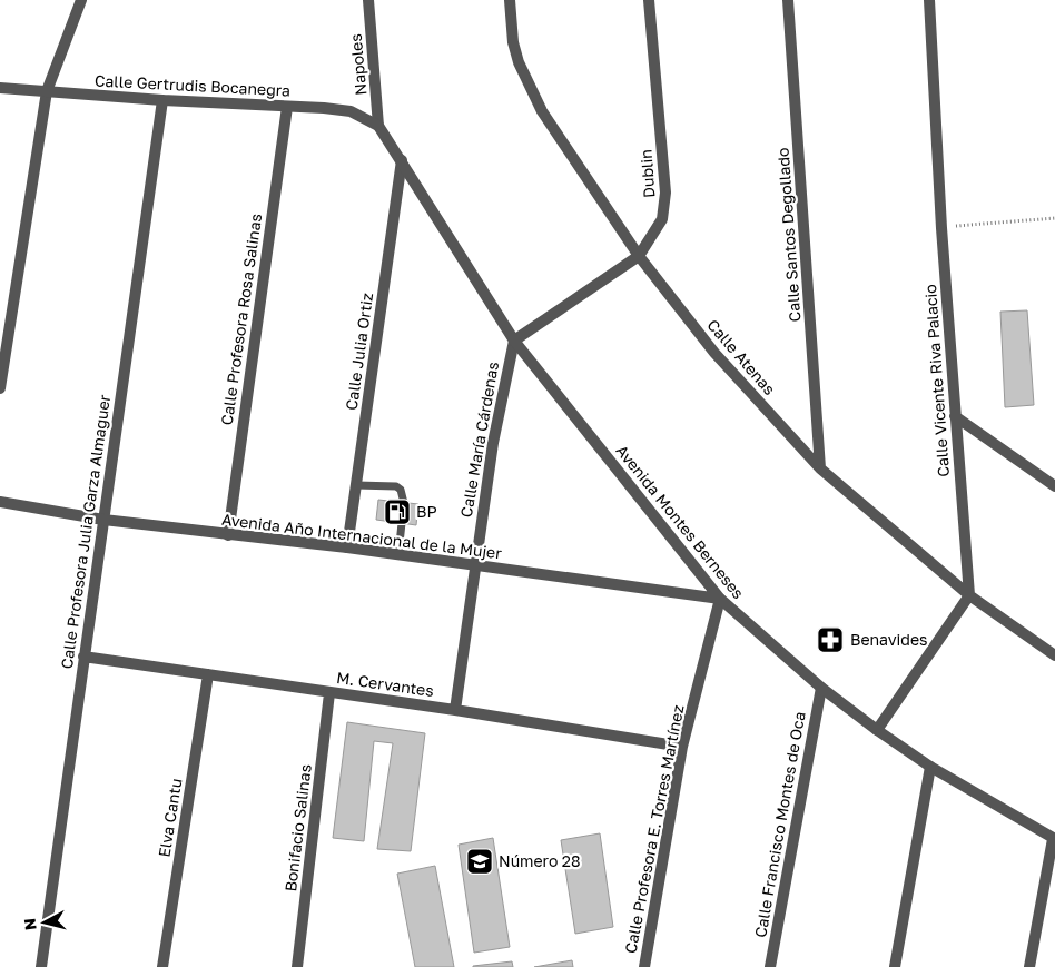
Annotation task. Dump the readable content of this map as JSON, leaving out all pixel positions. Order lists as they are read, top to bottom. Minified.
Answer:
{"streets":{"street":["Napoles","Calle Gertrudis Bocanegra","Dublin","Calle Santos Degollado","Calle Profesora Rosa Salinas","Calle Julia Ortiz","Calle Atenas","Calle Vicente Riva Palacio","Calle María Cárdenas","Avenida Montes Berneses","Calle Profesora Julia Garza Almaguer","Avenida Año Internacional de la Mujer","M. Cervantes","Elva Cantu","Calle Francisco Montes de Oca","Bonifacio Salinas","Calle Profesora E. Torres Martínez"]},"crossings":[["Napoles","Calle Gertrudis Bocanegra"],["Napoles","Avenida Montes Berneses"],["Calle Gertrudis Bocanegra","Calle Profesora Rosa Salinas"],["Calle Gertrudis Bocanegra","Avenida Montes Berneses"],["Calle Gertrudis Bocanegra","Calle Profesora Julia Garza Almaguer"],["Dublin","Calle Atenas"],["Dublin","Calle María Cárdenas"],["Dublin","Avenida Montes Berneses"],["Calle Santos Degollado","Calle Atenas"],["Calle Profesora Rosa Salinas","Avenida Año Internacional de la Mujer"],["Calle Julia Ortiz","Avenida Montes Berneses"],["Calle Julia Ortiz","Avenida Año Internacional de la Mujer"],["Calle Atenas","Calle Vicente Riva Palacio"],["Calle María Cárdenas","Avenida Montes Berneses"],["Calle María Cárdenas","Avenida Año Internacional de la Mujer"],["Calle María Cárdenas","M. Cervantes"],["Avenida Montes Berneses","Avenida Año Internacional de la Mujer"],["Avenida Montes Berneses","Calle Francisco Montes de Oca"],["Avenida Montes Berneses","Calle Profesora E. Torres Martínez"],["Calle Profesora Julia Garza Almaguer","Avenida Año Internacional de la Mujer"],["Calle Profesora Julia Garza Almaguer","M. Cervantes"],["Avenida Año Internacional de la Mujer","Calle Profesora E. Torres Martínez"],["M. Cervantes","Elva Cantu"],["M. Cervantes","Bonifacio Salinas"],["M. Cervantes","Calle Profesora E. Torres Martínez"]],"places":{"fuel station":["BP"],"pharmacy":["Benavides"],"school or university":["Número 28"]},"north":"left"}
